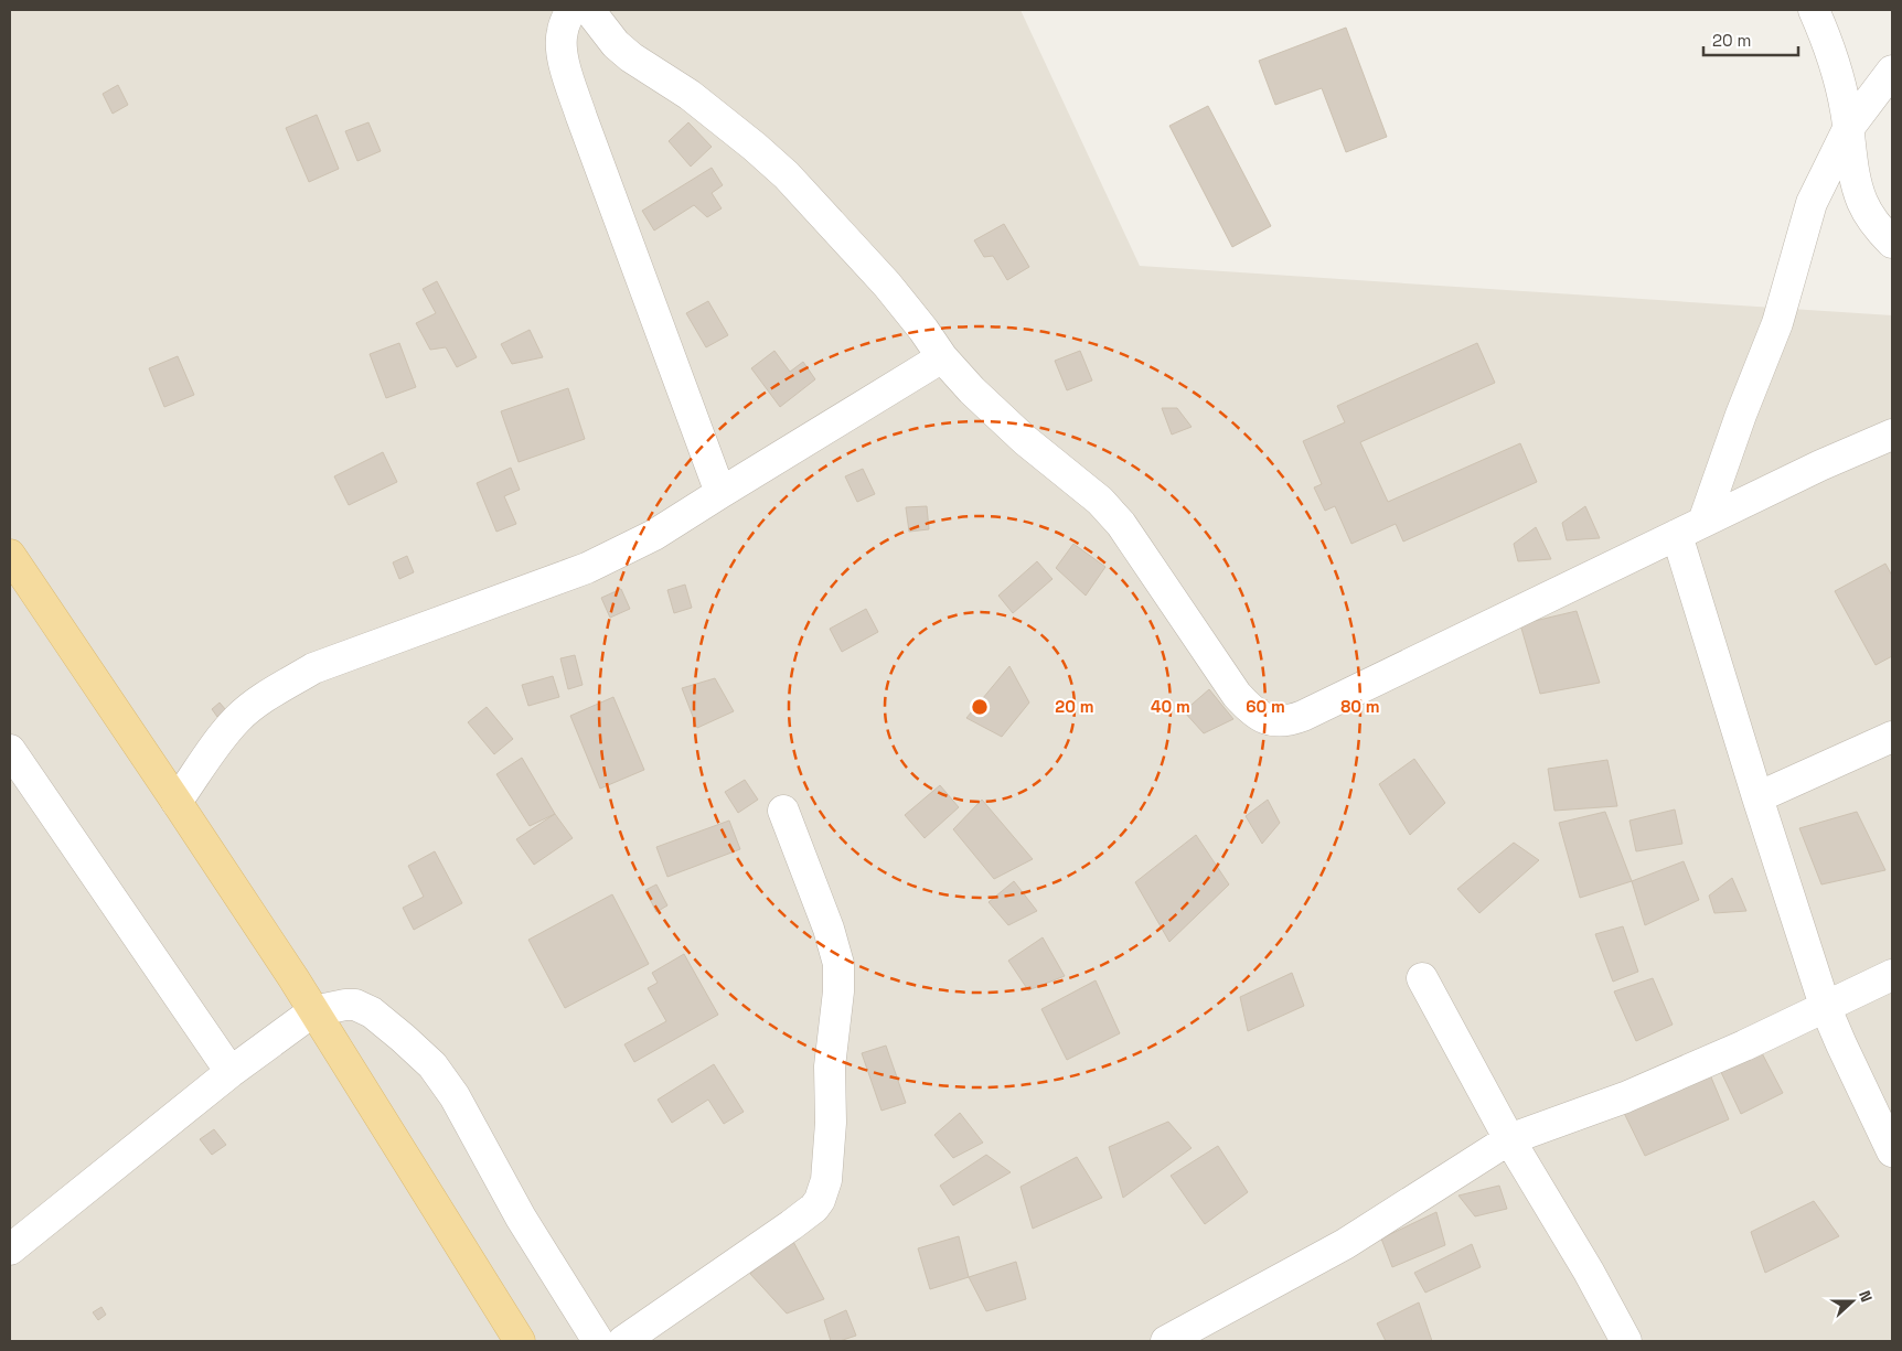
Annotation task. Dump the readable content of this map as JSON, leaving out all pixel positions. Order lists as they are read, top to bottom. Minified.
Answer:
{"scale_bar":"20 m","north":"right","rings":["20 m","40 m","60 m","80 m"]}
